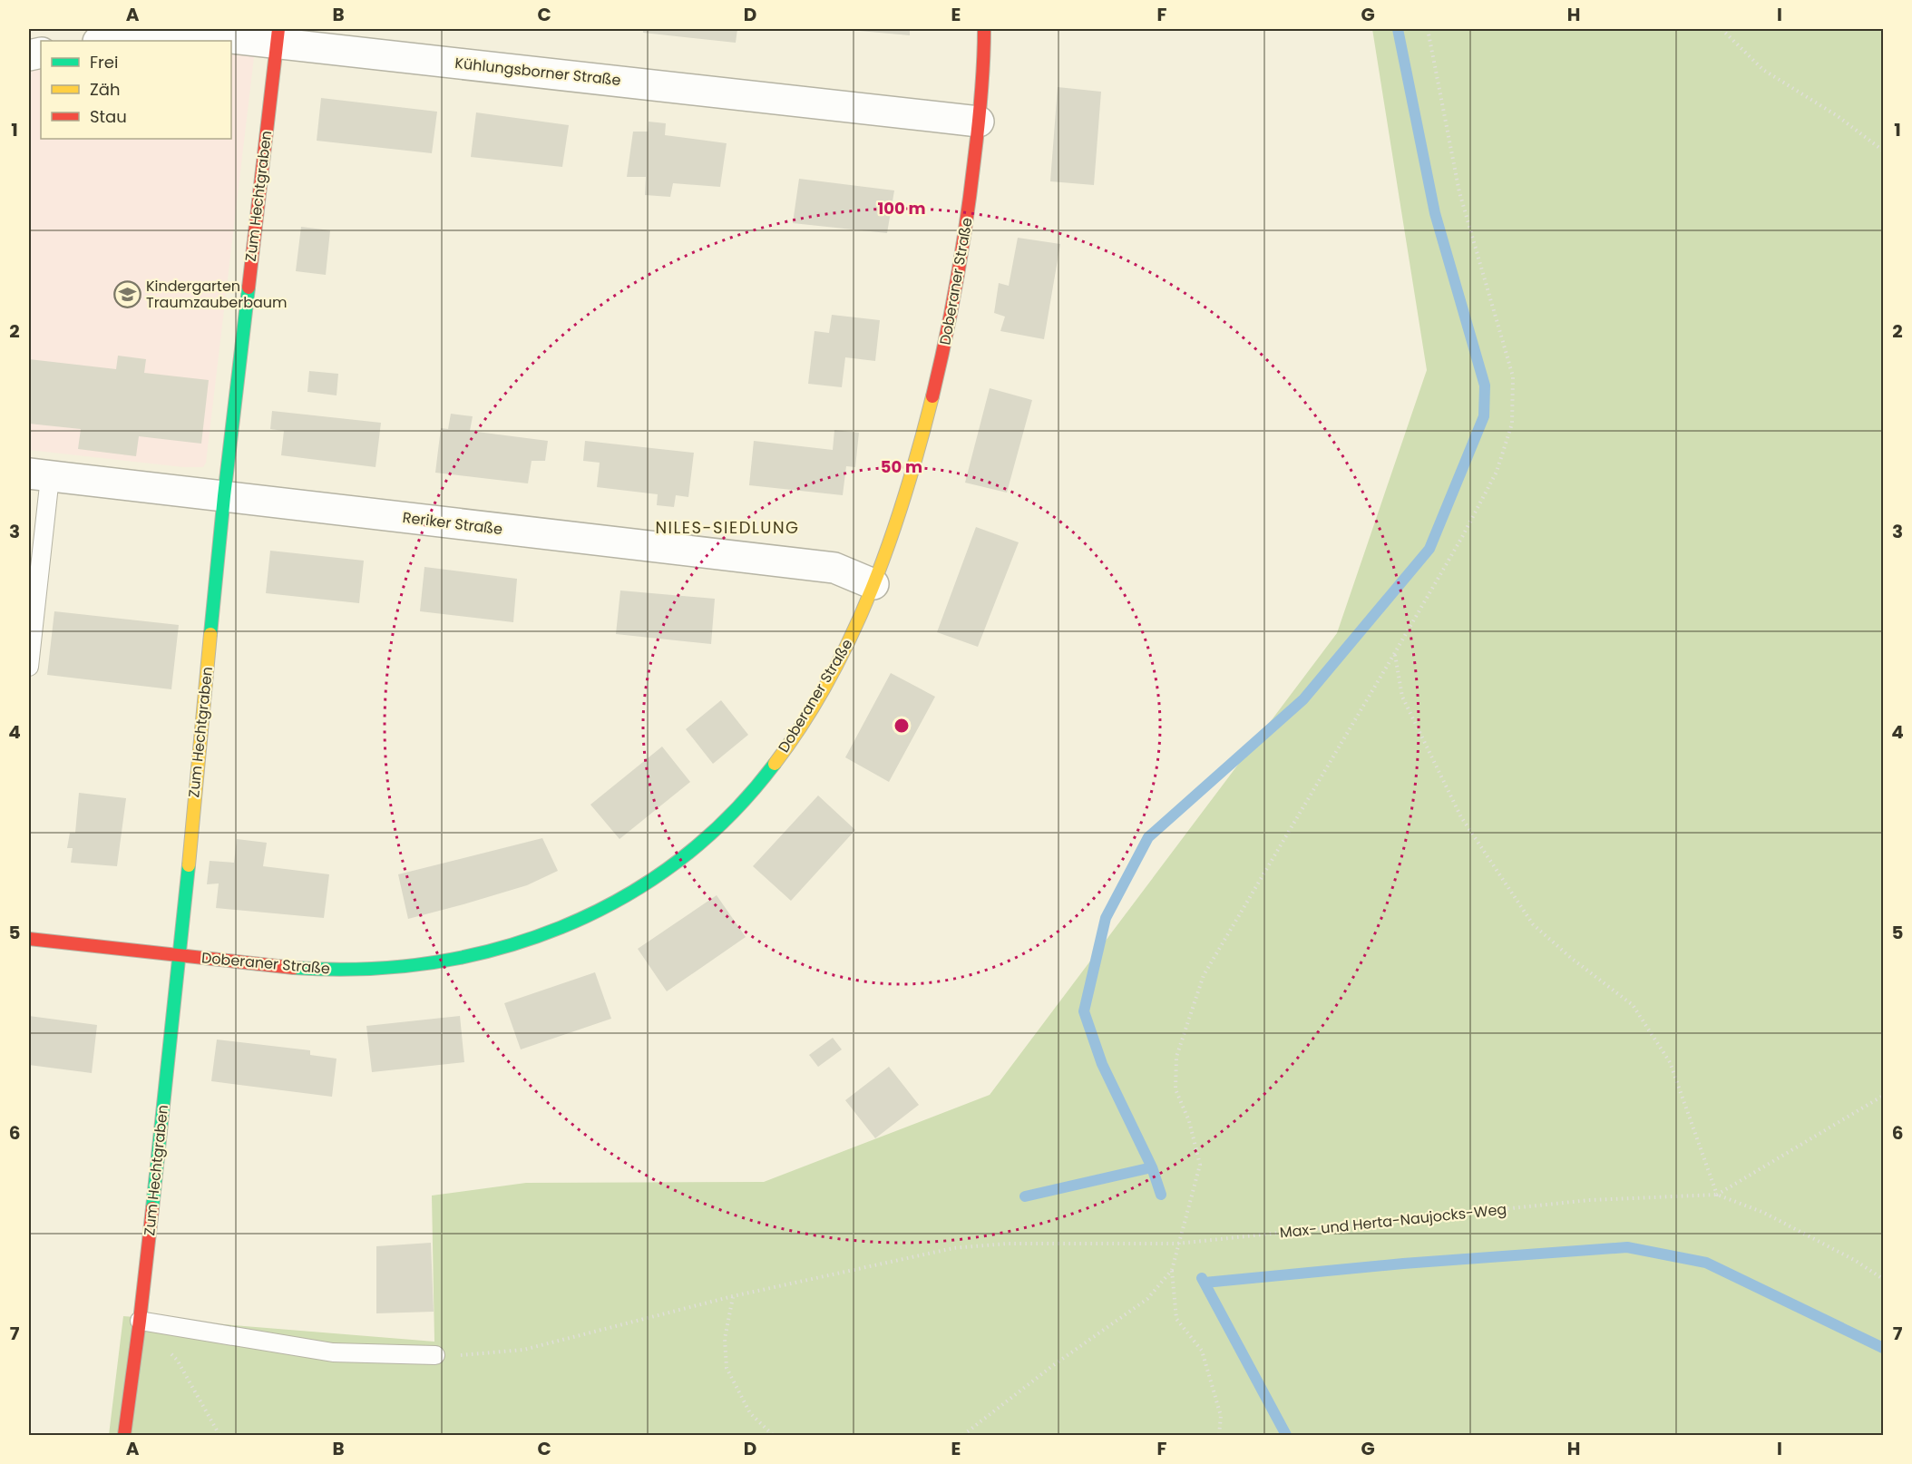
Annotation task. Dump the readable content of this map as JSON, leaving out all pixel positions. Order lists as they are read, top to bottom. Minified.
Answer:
{"streets":{"street":["Kühlungsborner Straße","Zum Hechtgraben","Doberaner Straße","Reriker Straße"],"path":["Max- und Herta-Naujocks-Weg"]},"crossings":[["Kühlungsborner Straße","Zum Hechtgraben"],["Kühlungsborner Straße","Doberaner Straße"],["Zum Hechtgraben","Doberaner Straße"],["Zum Hechtgraben","Reriker Straße"],["Doberaner Straße","Reriker Straße"]],"districts":["NILES-SIEDLUNG"],"places":{"school or university":["Kindergarten Traumzauberbaum"]},"legend":["Frei","Zäh","Stau"],"grid":{"columns":["A","B","C","D","E","F","G","H","I"],"rows":["1","2","3","4","5","6","7"]},"rings":["100 m","50 m"]}
